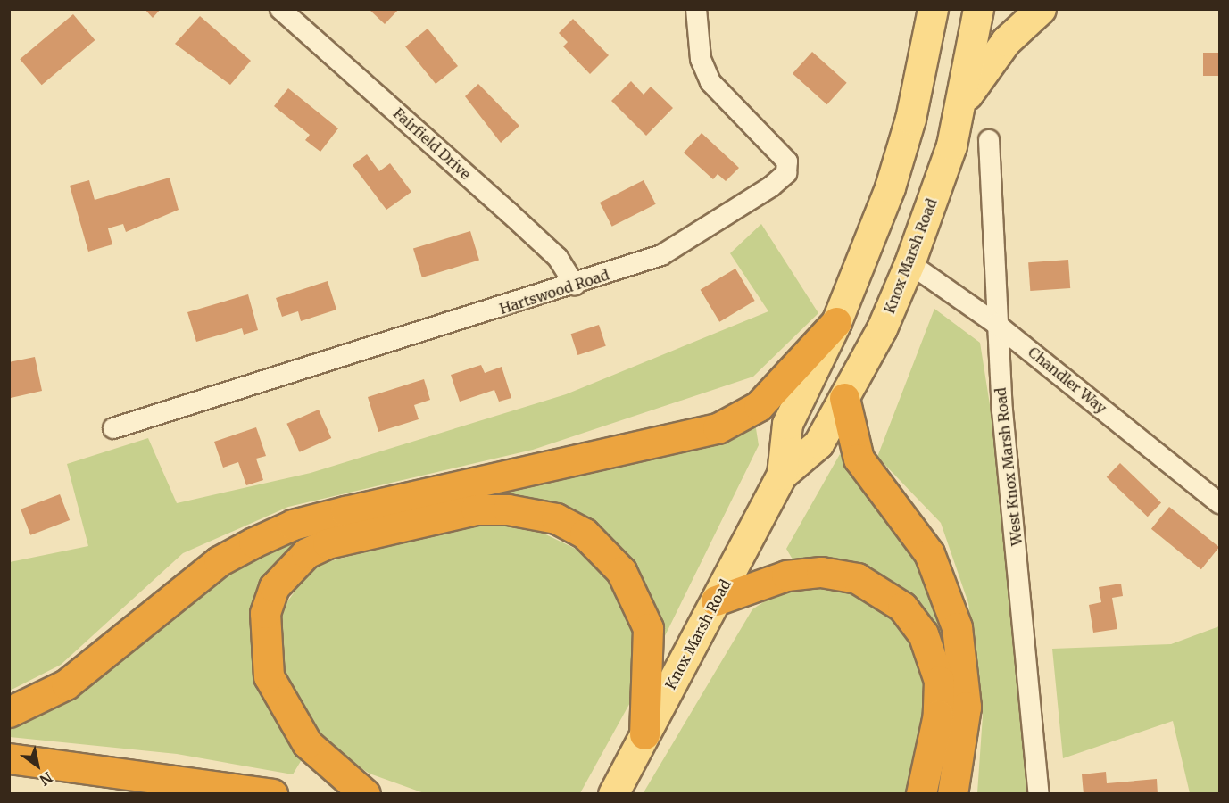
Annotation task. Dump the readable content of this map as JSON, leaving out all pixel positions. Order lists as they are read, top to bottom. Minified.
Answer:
{"streets":{"main road":["Knox Marsh Road"],"street":["Fairfield Drive","Hartswood Road","Chandler Way","West Knox Marsh Road"]},"crossings":[["Fairfield Drive","Hartswood Road"],["Knox Marsh Road","Chandler Way"],["Chandler Way","West Knox Marsh Road"]],"north":"bottom right"}
